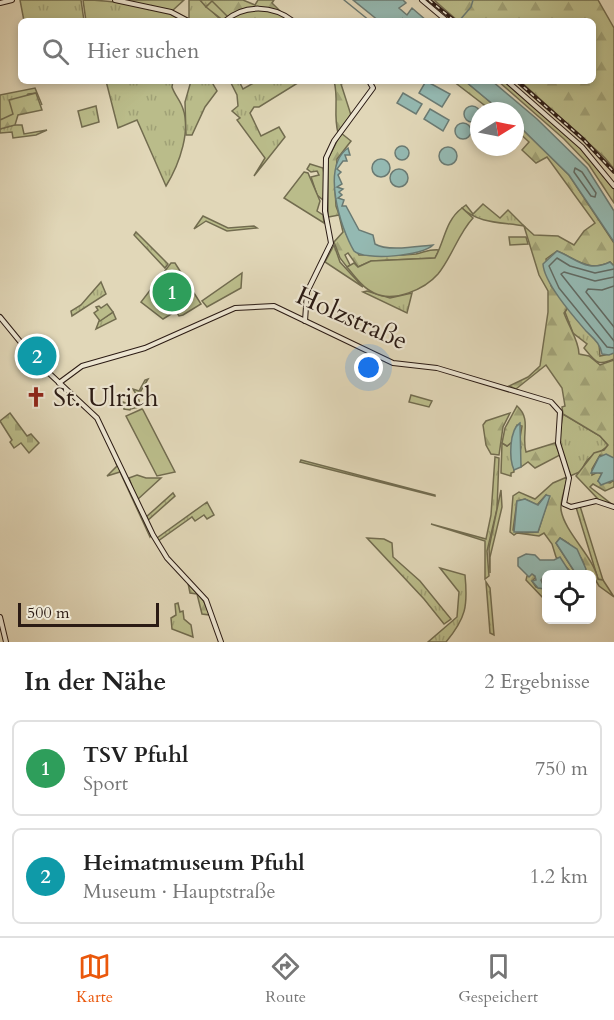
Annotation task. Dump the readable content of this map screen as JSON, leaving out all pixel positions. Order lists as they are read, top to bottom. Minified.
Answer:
{"streets":{"street":["Holzstraße"]},"places":{"church":["St. Ulrich"]},"scale_bar":"500 m","north":"right","page":{"search":"Hier suchen","pins":["1","2"],"scale":"500 m","heading":["In der Nähe","2 Ergebnisse"],"list":[{"mark":"1","name":"TSV Pfuhl","note":"Sport","value":"750 m"},{"mark":"2","name":"Heimatmuseum Pfuhl","note":"Museum · Hauptstraße","value":"1.2 km"}],"nav":["Karte","Route","Gespeichert"]}}
